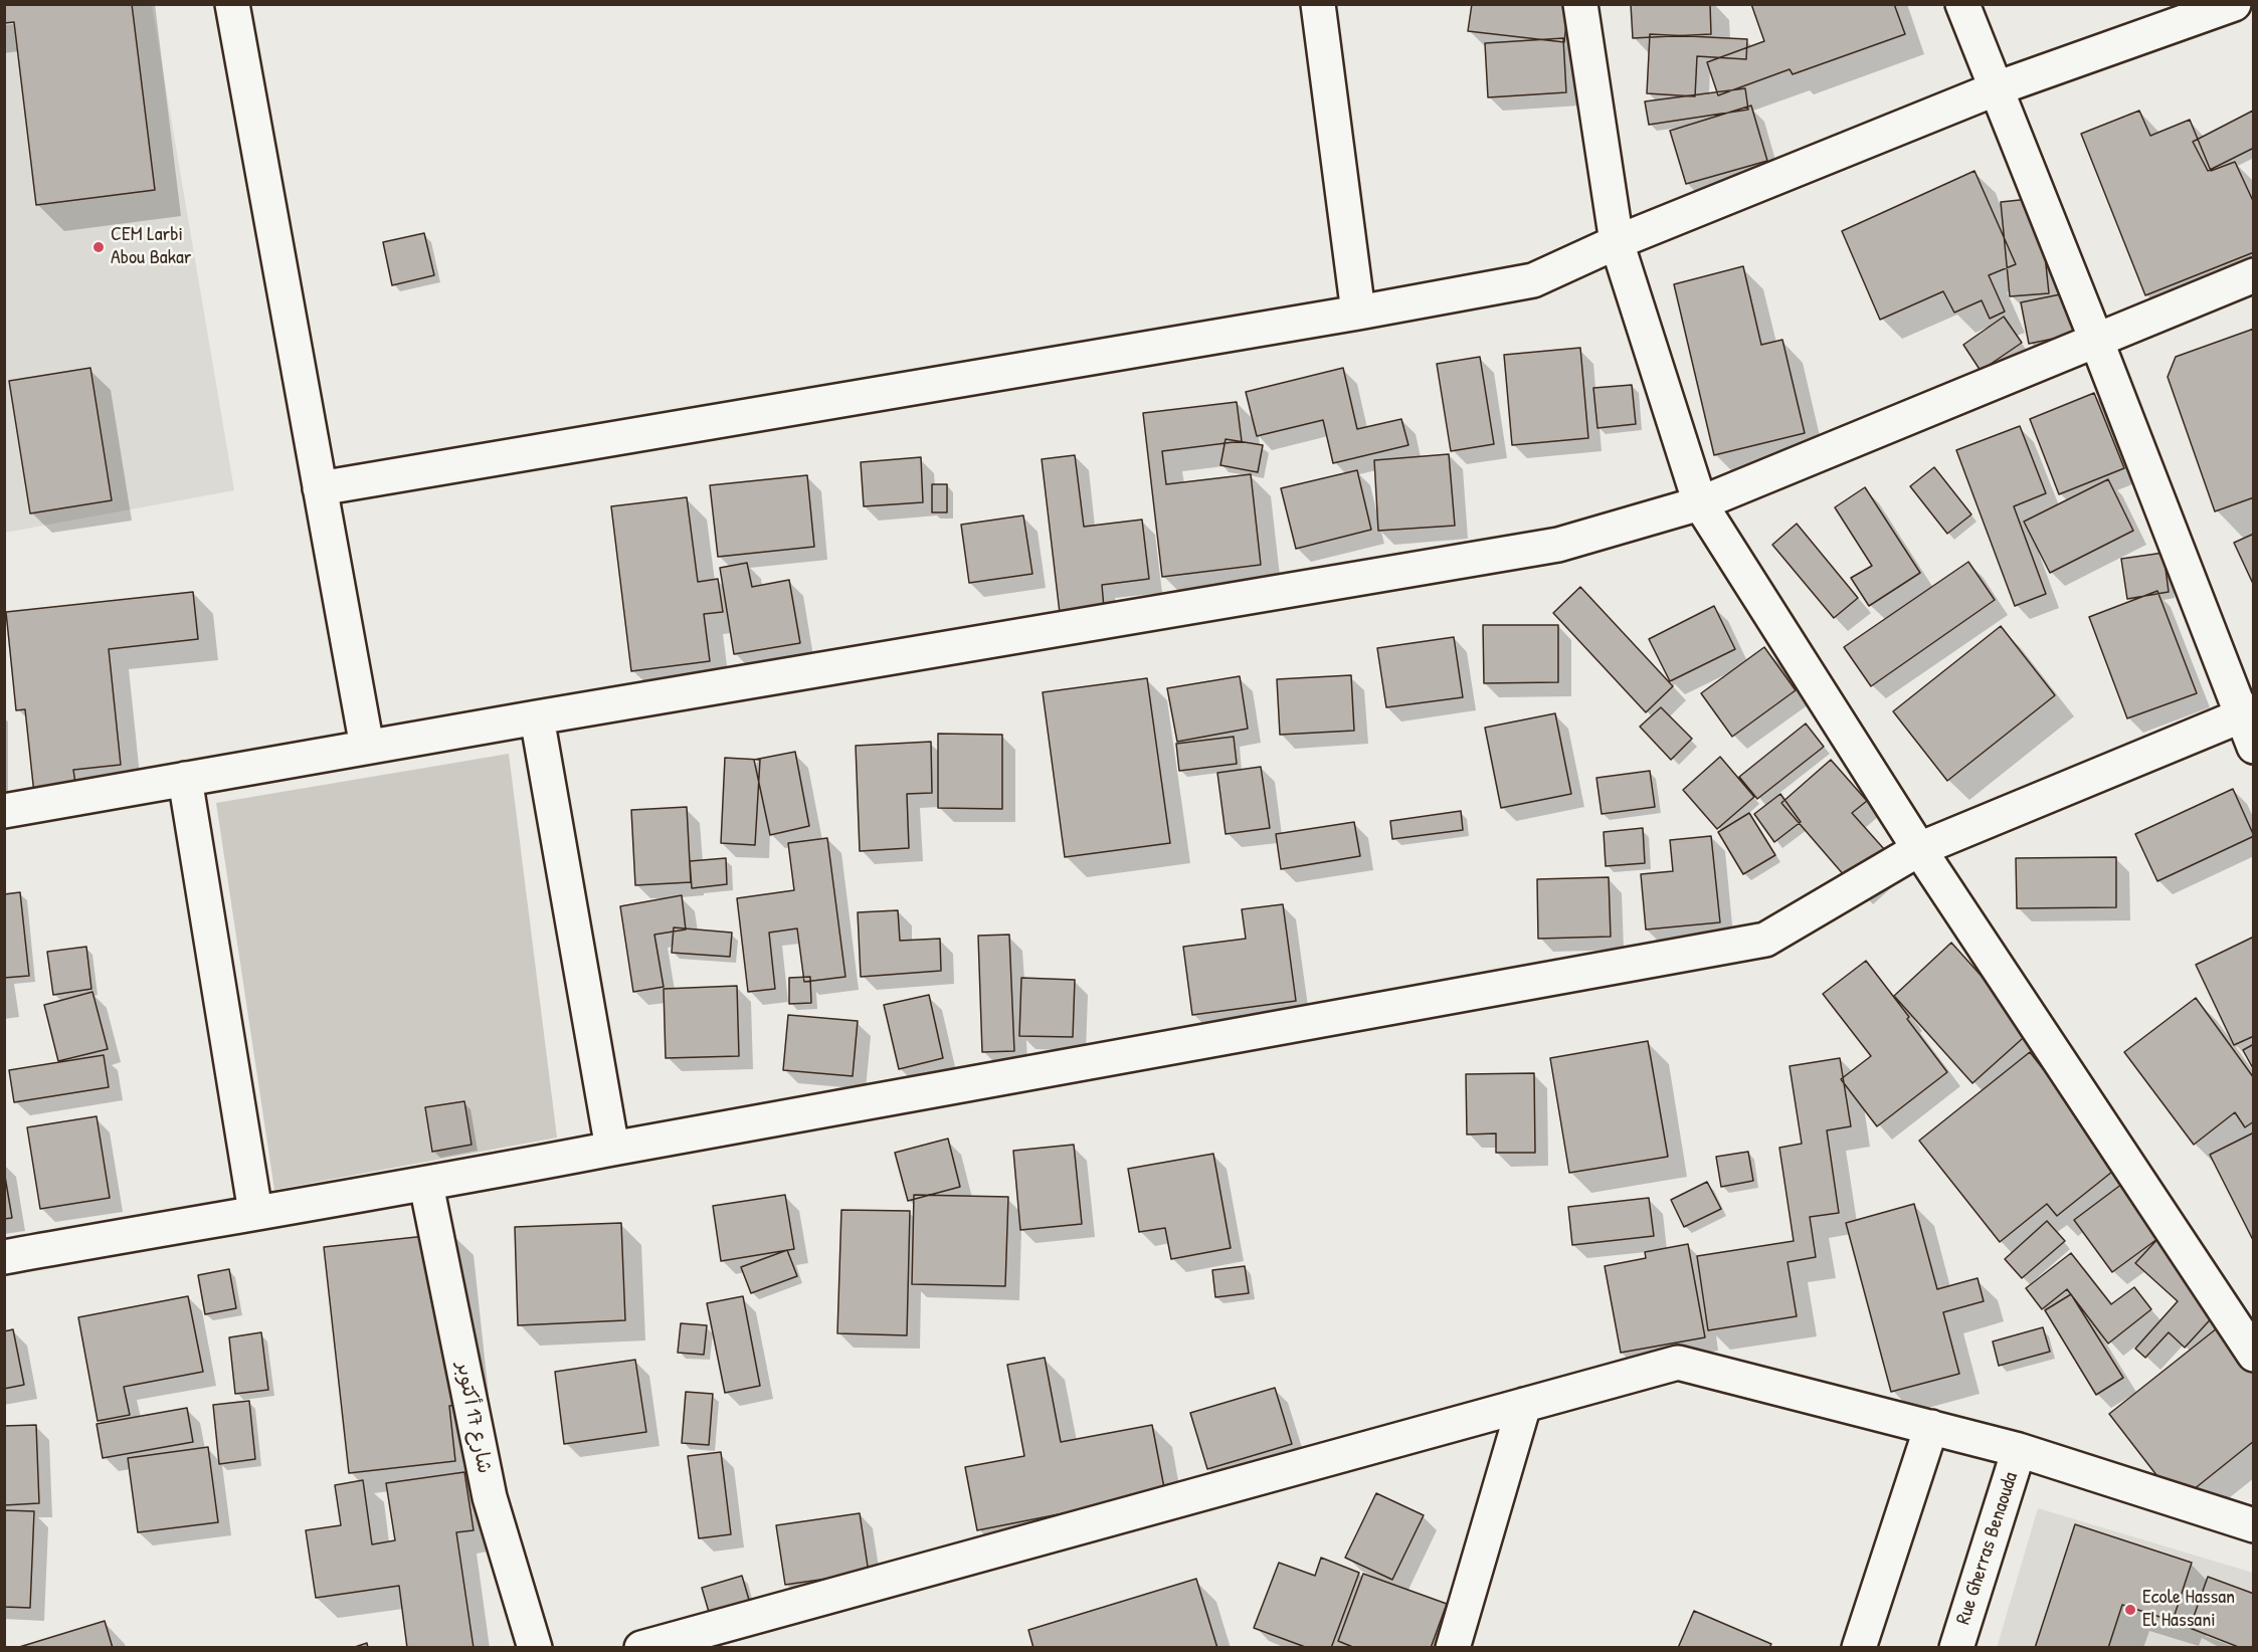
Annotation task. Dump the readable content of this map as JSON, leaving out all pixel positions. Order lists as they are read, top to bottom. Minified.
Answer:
{"streets":{"street":["شارع 17 أكتوبر","Rue Gherras Benaouda"]},"places":["CEM Larbi Abou Bakar","Ecole Hassan El Hassani"]}
